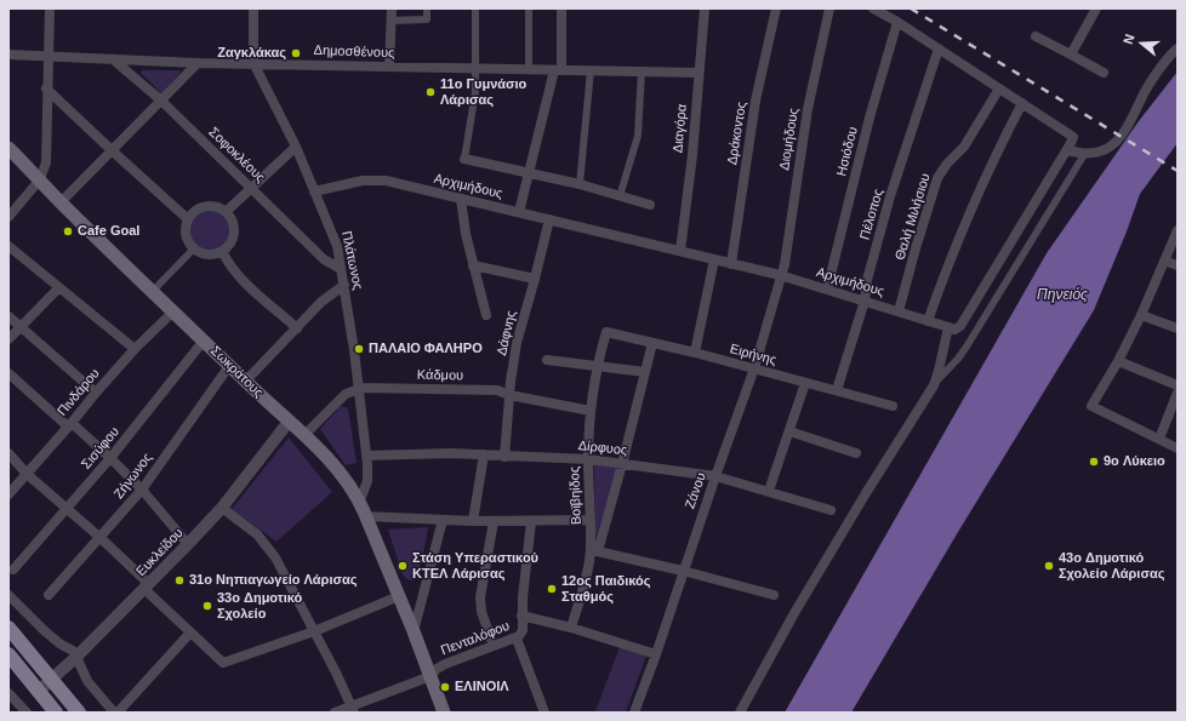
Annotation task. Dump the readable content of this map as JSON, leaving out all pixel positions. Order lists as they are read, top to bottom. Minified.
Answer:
{"streets":{"main road":["Σωκράτους"],"street":["Δημοσθένους","Διαγόρα","Δράκοντος","Διομήδους","Ησιόδου","Σοφοκλέους","Αρχιμήδους","Πέλοπος","Θαλή Μιλήσιου","Πλάτωνος","Δάφνης","Ειρήνης","Κάδμου","Πινδάρου","Σισύφου","Δίρφυος","Ζήνωνος","Ζάνου","Βοϊβηίδος","Ευκλείδου","Πενταλόφου"]},"crossings":[["Δημοσθένους","Διαγόρα"],["Δημοσθένους","Σοφοκλέους"],["Δημοσθένους","Πλάτωνος"],["Διαγόρα","Αρχιμήδους"],["Δράκοντος","Αρχιμήδους"],["Διομήδους","Αρχιμήδους"],["Διομήδους","Ζάνου"],["Ησιόδου","Αρχιμήδους"],["Σοφοκλέους","Πλάτωνος"],["Αρχιμήδους","Πέλοπος"],["Αρχιμήδους","Θαλή Μιλήσιου"],["Αρχιμήδους","Πλάτωνος"],["Αρχιμήδους","Δάφνης"],["Αρχιμήδους","Ζάνου"],["Πέλοπος","Ειρήνης"],["Πλάτωνος","Σωκράτους"],["Πλάτωνος","Κάδμου"],["Πλάτωνος","Δίρφυος"],["Δάφνης","Κάδμου"],["Δάφνης","Δίρφυος"],["Ειρήνης","Ζάνου"],["Ειρήνης","Βοϊβηίδος"],["Σωκράτους","Κάδμου"],["Σωκράτους","Πινδάρου"],["Σωκράτους","Σισύφου"],["Σωκράτους","Ζήνωνος"],["Σωκράτους","Ευκλείδου"],["Σωκράτους","Πενταλόφου"],["Κάδμου","Βοϊβηίδος"],["Δίρφυος","Ζάνου"],["Δίρφυος","Βοϊβηίδος"]],"water":["Πηνειός"],"places":["Ζαγκλάκας","11ο Γυμνάσιο Λάρισας","Cafe Goal","ΠΑΛΑΙΟ ΦΑΛΗΡΟ","9ο Λύκειο","Στάση Υπεραστικού ΚΤΕΛ Λάρισας","43ο Δημοτικό Σχολείο Λάρισας","31ο Νηπιαγωγείο Λάρισας","12ος Παιδικός Σταθμός","33ο Δημοτικό Σχολείο","ΕΛΙΝΟΙΛ"],"north":"left"}
